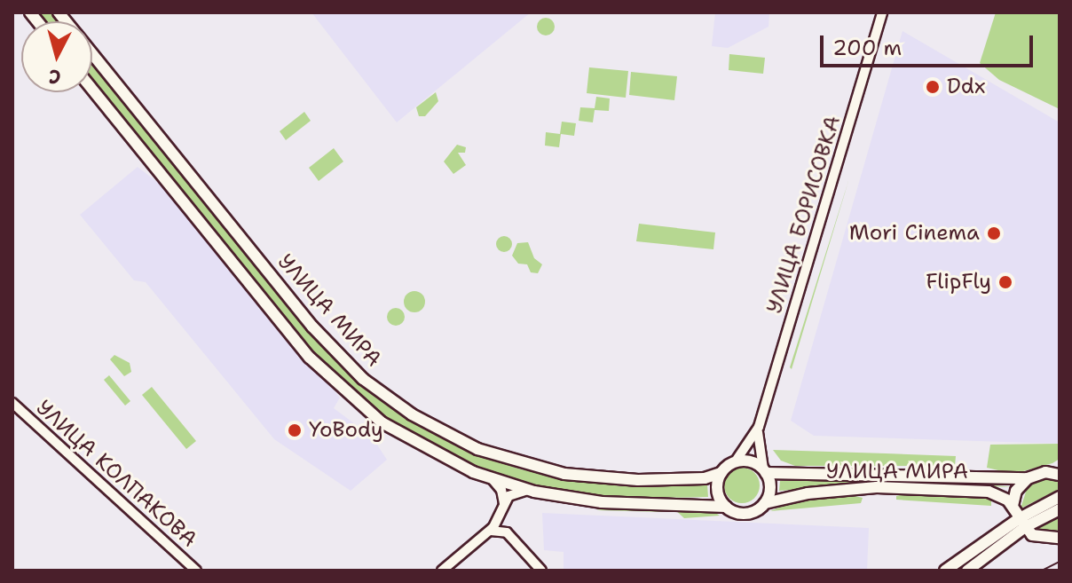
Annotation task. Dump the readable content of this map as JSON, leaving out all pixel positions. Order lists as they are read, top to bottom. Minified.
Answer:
{"streets":{"main road":["УЛИЦА МИРА"],"street":["УЛИЦА БОРИСОВКА","УЛИЦА КОЛПАКОВА"]},"crossings":[["УЛИЦА БОРИСОВКА","УЛИЦА МИРА"]],"places":["Ddx","Mori Cinema","FlipFly","YoBody"],"scale_bar":"200 m","north":"bottom"}
